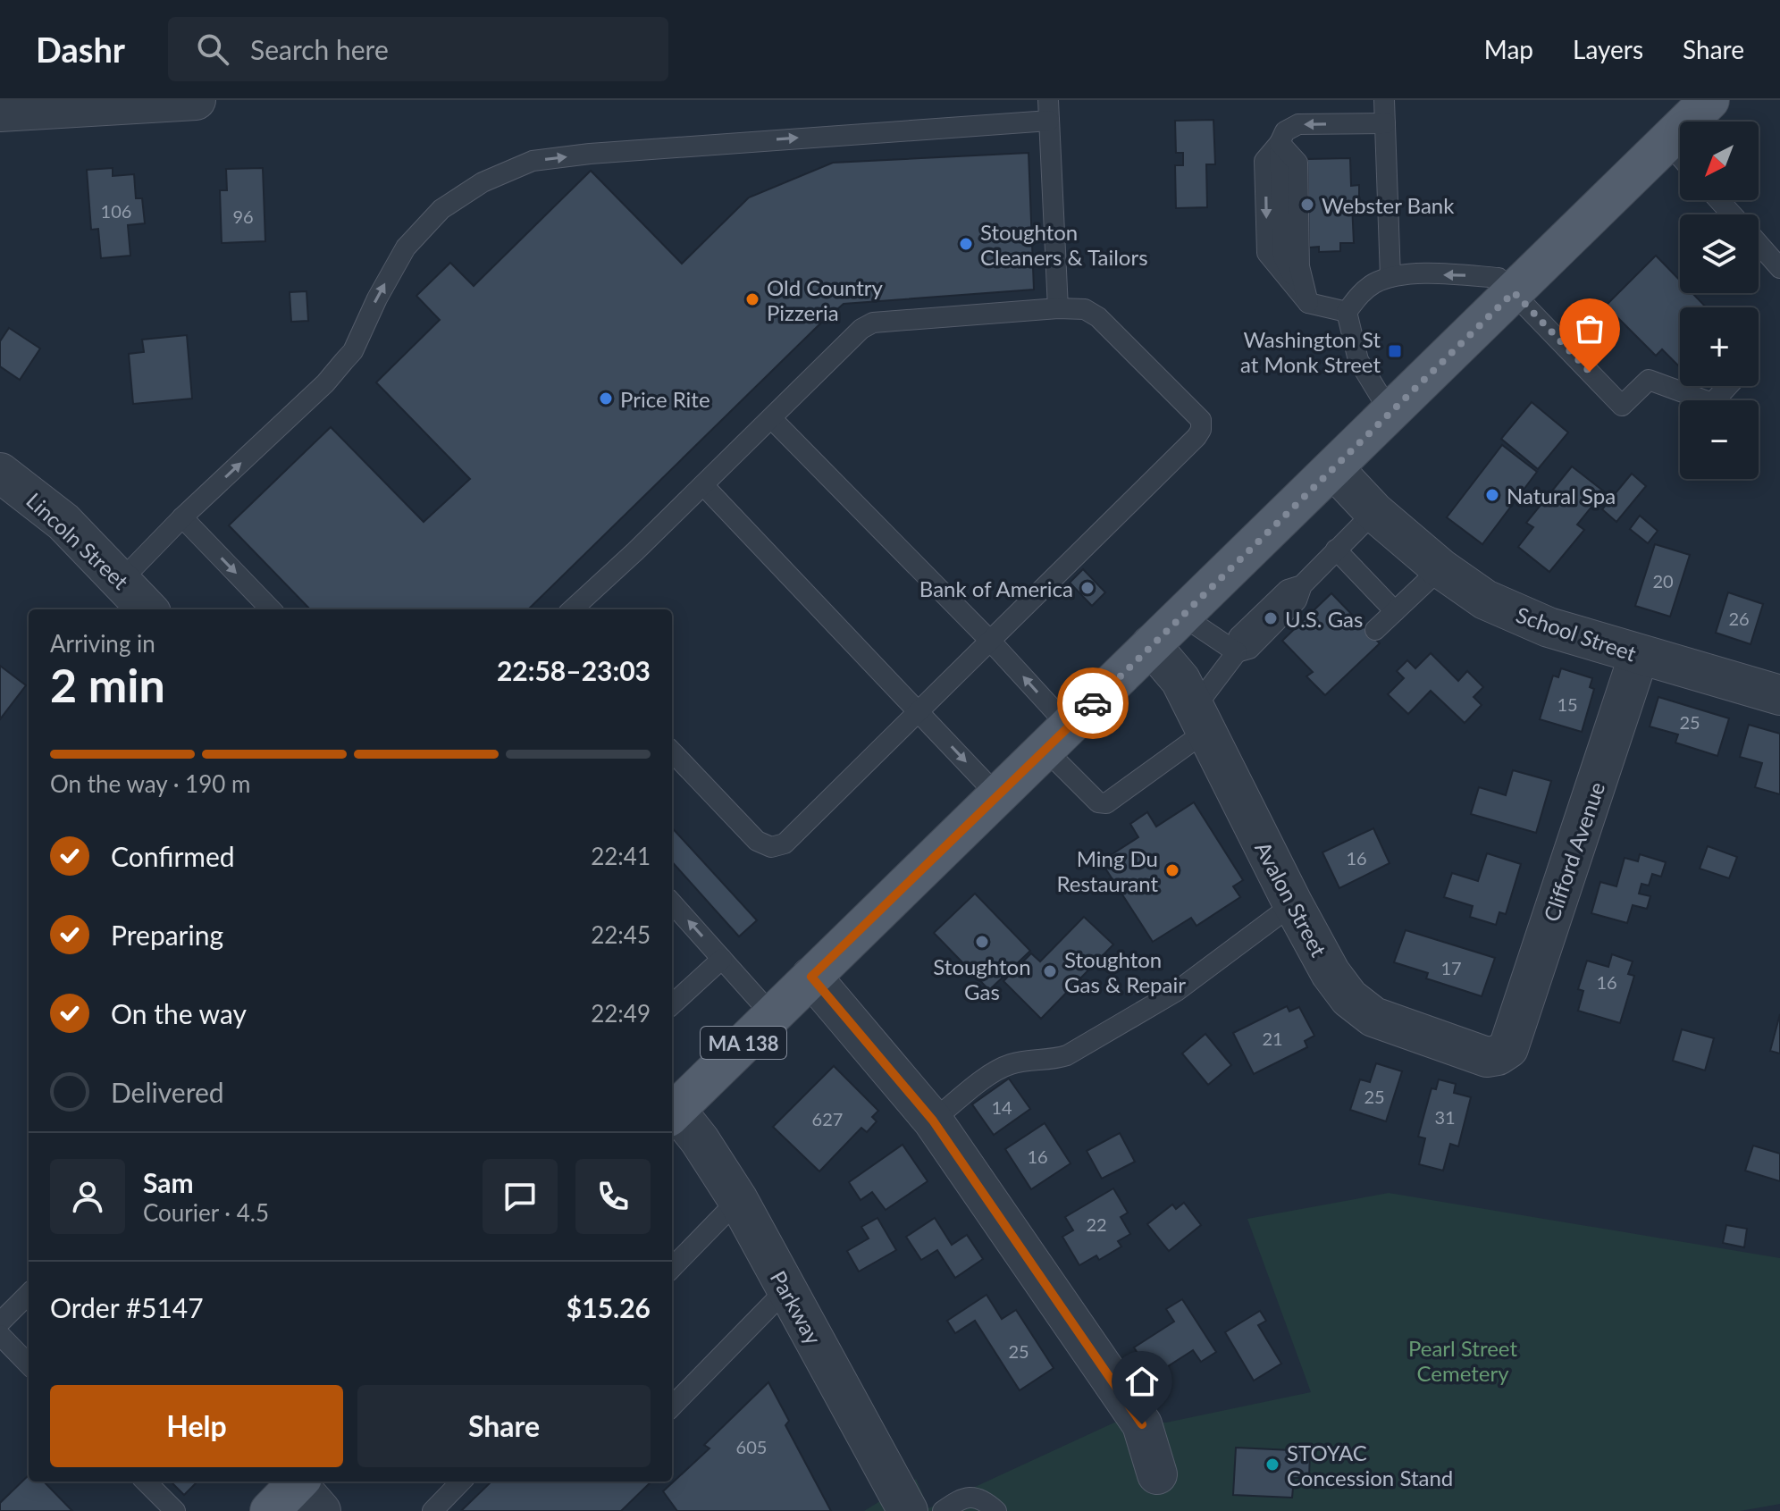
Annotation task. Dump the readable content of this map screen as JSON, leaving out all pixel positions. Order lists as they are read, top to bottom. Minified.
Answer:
{"streets":{"main road":["MA 138"],"street":["Lincoln Street","School Street","Clifford Avenue","Avalon Street","Parkway"]},"crossings":[["School Street","Clifford Avenue"],["School Street","MA 138"],["Clifford Avenue","Avalon Street"],["Avalon Street","MA 138"],["MA 138","Parkway"]],"parks":["Pearl Street Cemetery"],"places":{"other":["Webster Bank","Stoughton Cleaners & Tailors","Old Country Pizzeria","Price Rite","Natural Spa","Bank of America","U.S. Gas","Ming Du Restaurant","Stoughton Gas","Stoughton Gas & Repair","STOYAC Concession Stand"],"transit":["Washington St at Monk Street"]},"house_numbers":["106","96","20","26","15","25","16","17","16","21","25","14","31","627","16","22","25","605"],"north":"bottom left","page":{"header":"Dashr","search":"Search here","nav":["Map","Layers","Share"],"map_buttons":["+","−"],"heading":["2 min","Arriving in","22:58–23:03"],"panel":["Sam","Courier · 4.5","Order #5147","$15.26"],"bar":"On the way · 190 m","list":[["Confirmed","22:41"],["Preparing","22:45"],["On the way","22:49"],"Delivered"],"buttons":["Help","Share"]}}
